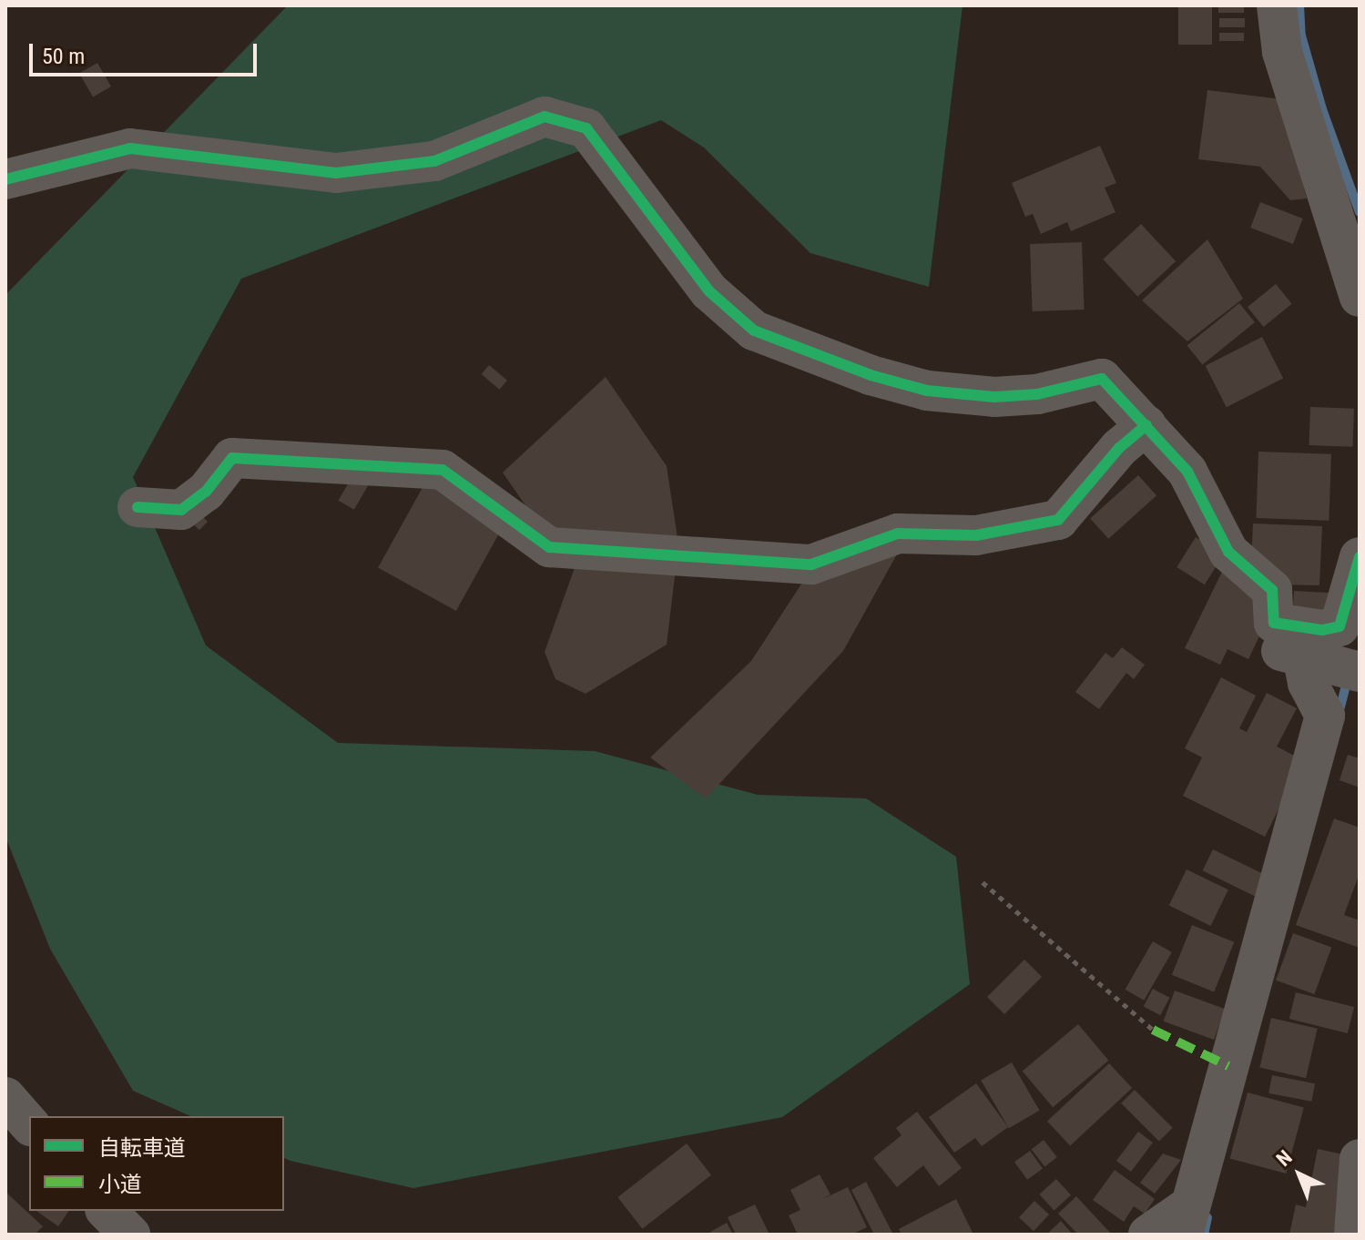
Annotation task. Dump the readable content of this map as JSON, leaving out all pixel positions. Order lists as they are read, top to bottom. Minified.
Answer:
{"legend":["自転車道","小道"],"scale_bar":"50 m","north":"top left"}
